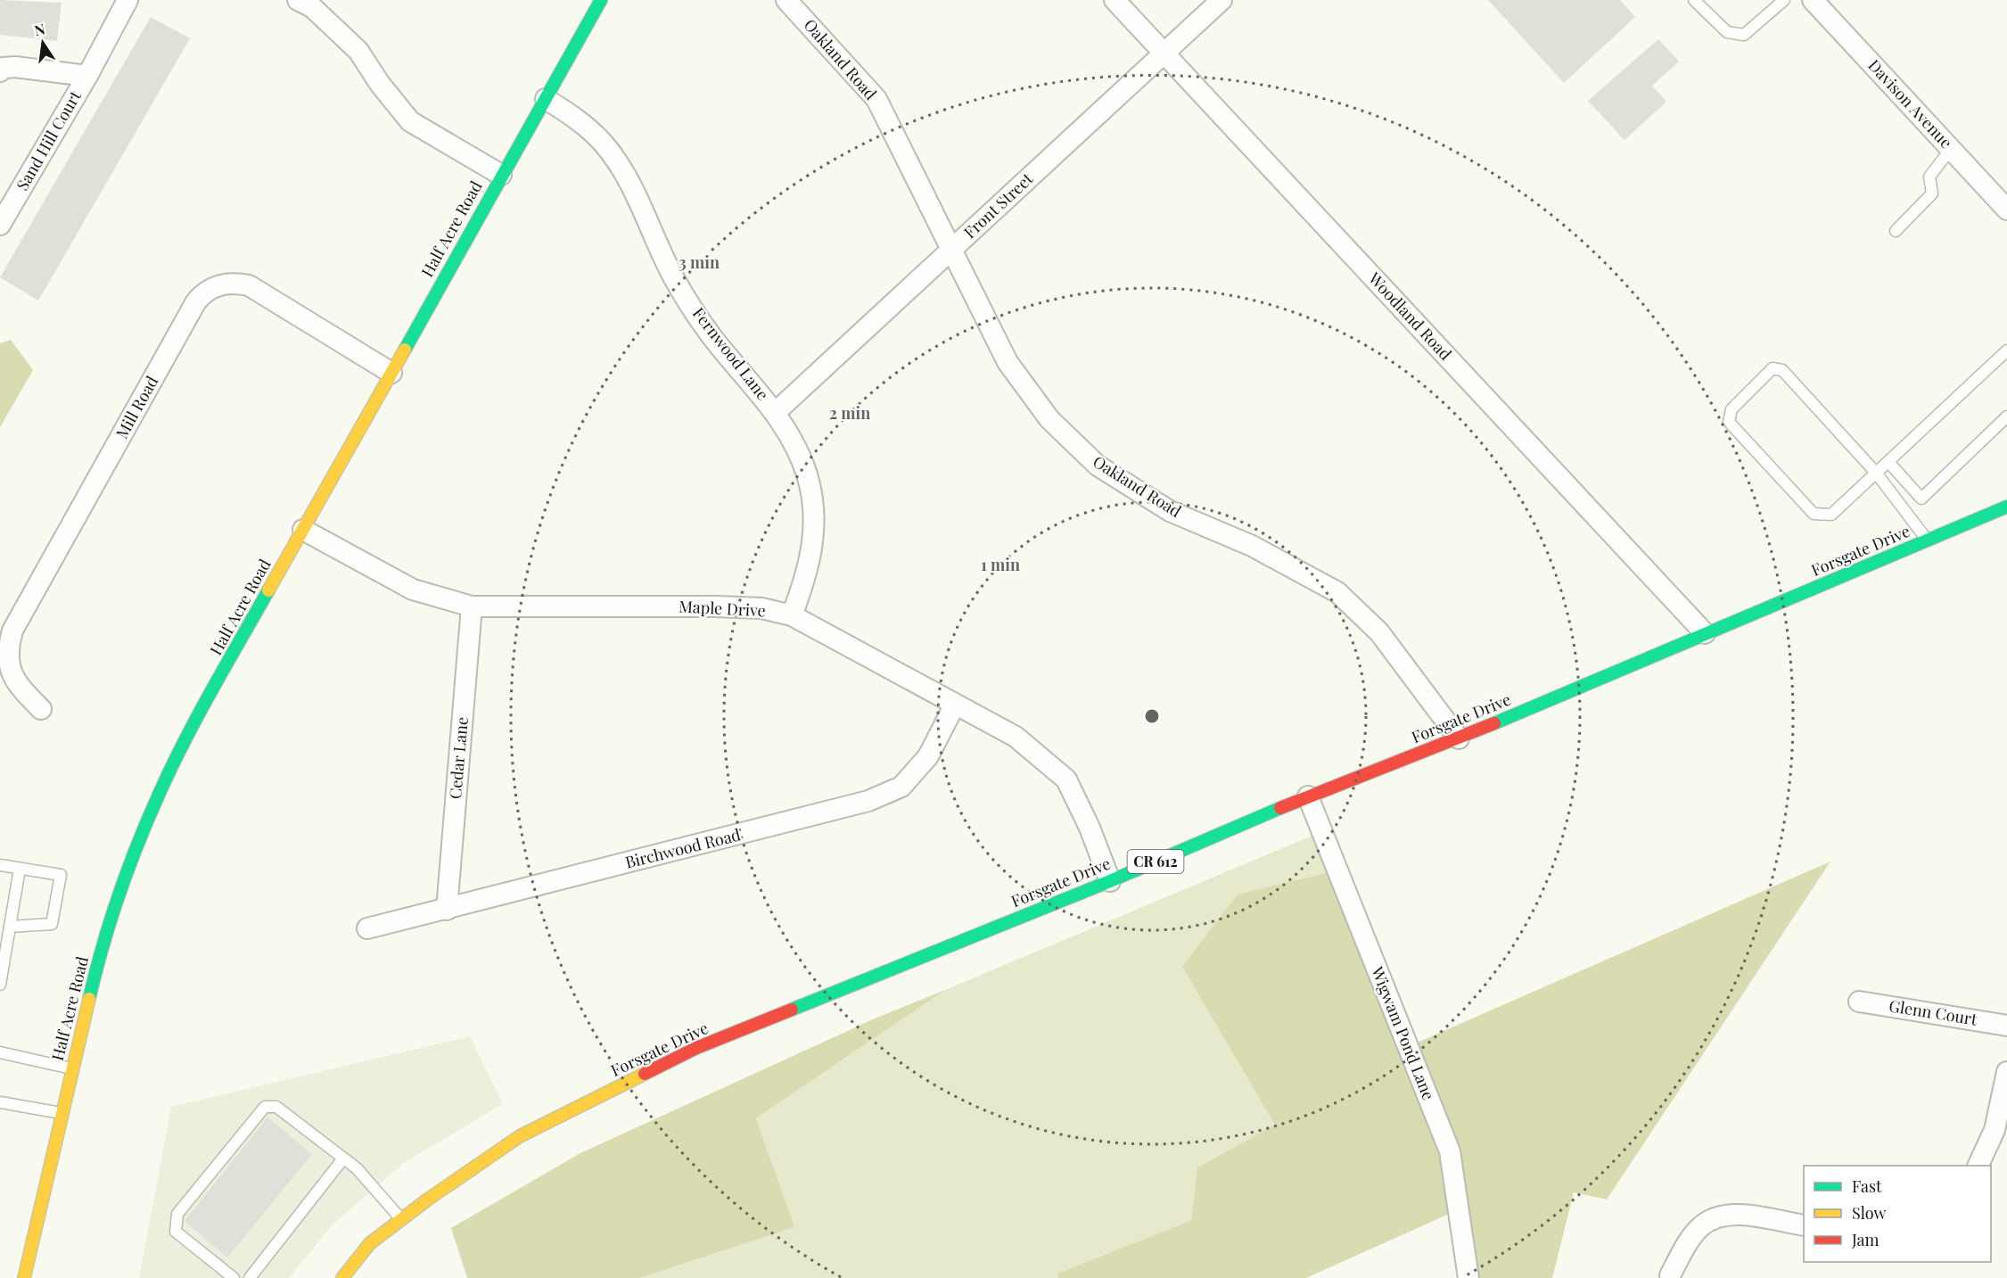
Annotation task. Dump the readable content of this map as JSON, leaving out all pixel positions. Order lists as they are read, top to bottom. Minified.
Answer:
{"streets":{"main road":["Half Acre Road","Forsgate Drive","CR 612"],"street":["Oakland Road","Davison Avenue","Sand Hill Court","Front Street","Woodland Road","Fernwood Lane","Mill Road","Maple Drive","Cedar Lane","Birchwood Road","Glenn Court","Wigwam Pond Lane"]},"crossings":[["Oakland Road","Front Street"],["Oakland Road","Forsgate Drive"],["Front Street","Woodland Road"],["Front Street","Fernwood Lane"],["Half Acre Road","Fernwood Lane"],["Half Acre Road","Mill Road"],["Half Acre Road","Maple Drive"],["Woodland Road","Forsgate Drive"],["Fernwood Lane","Maple Drive"],["Forsgate Drive","Maple Drive"],["Forsgate Drive","Wigwam Pond Lane"],["Maple Drive","Cedar Lane"],["Maple Drive","Birchwood Road"],["Cedar Lane","Birchwood Road"]],"legend":["Fast","Slow","Jam"],"north":"top","rings":["3 min","2 min","1 min"]}
